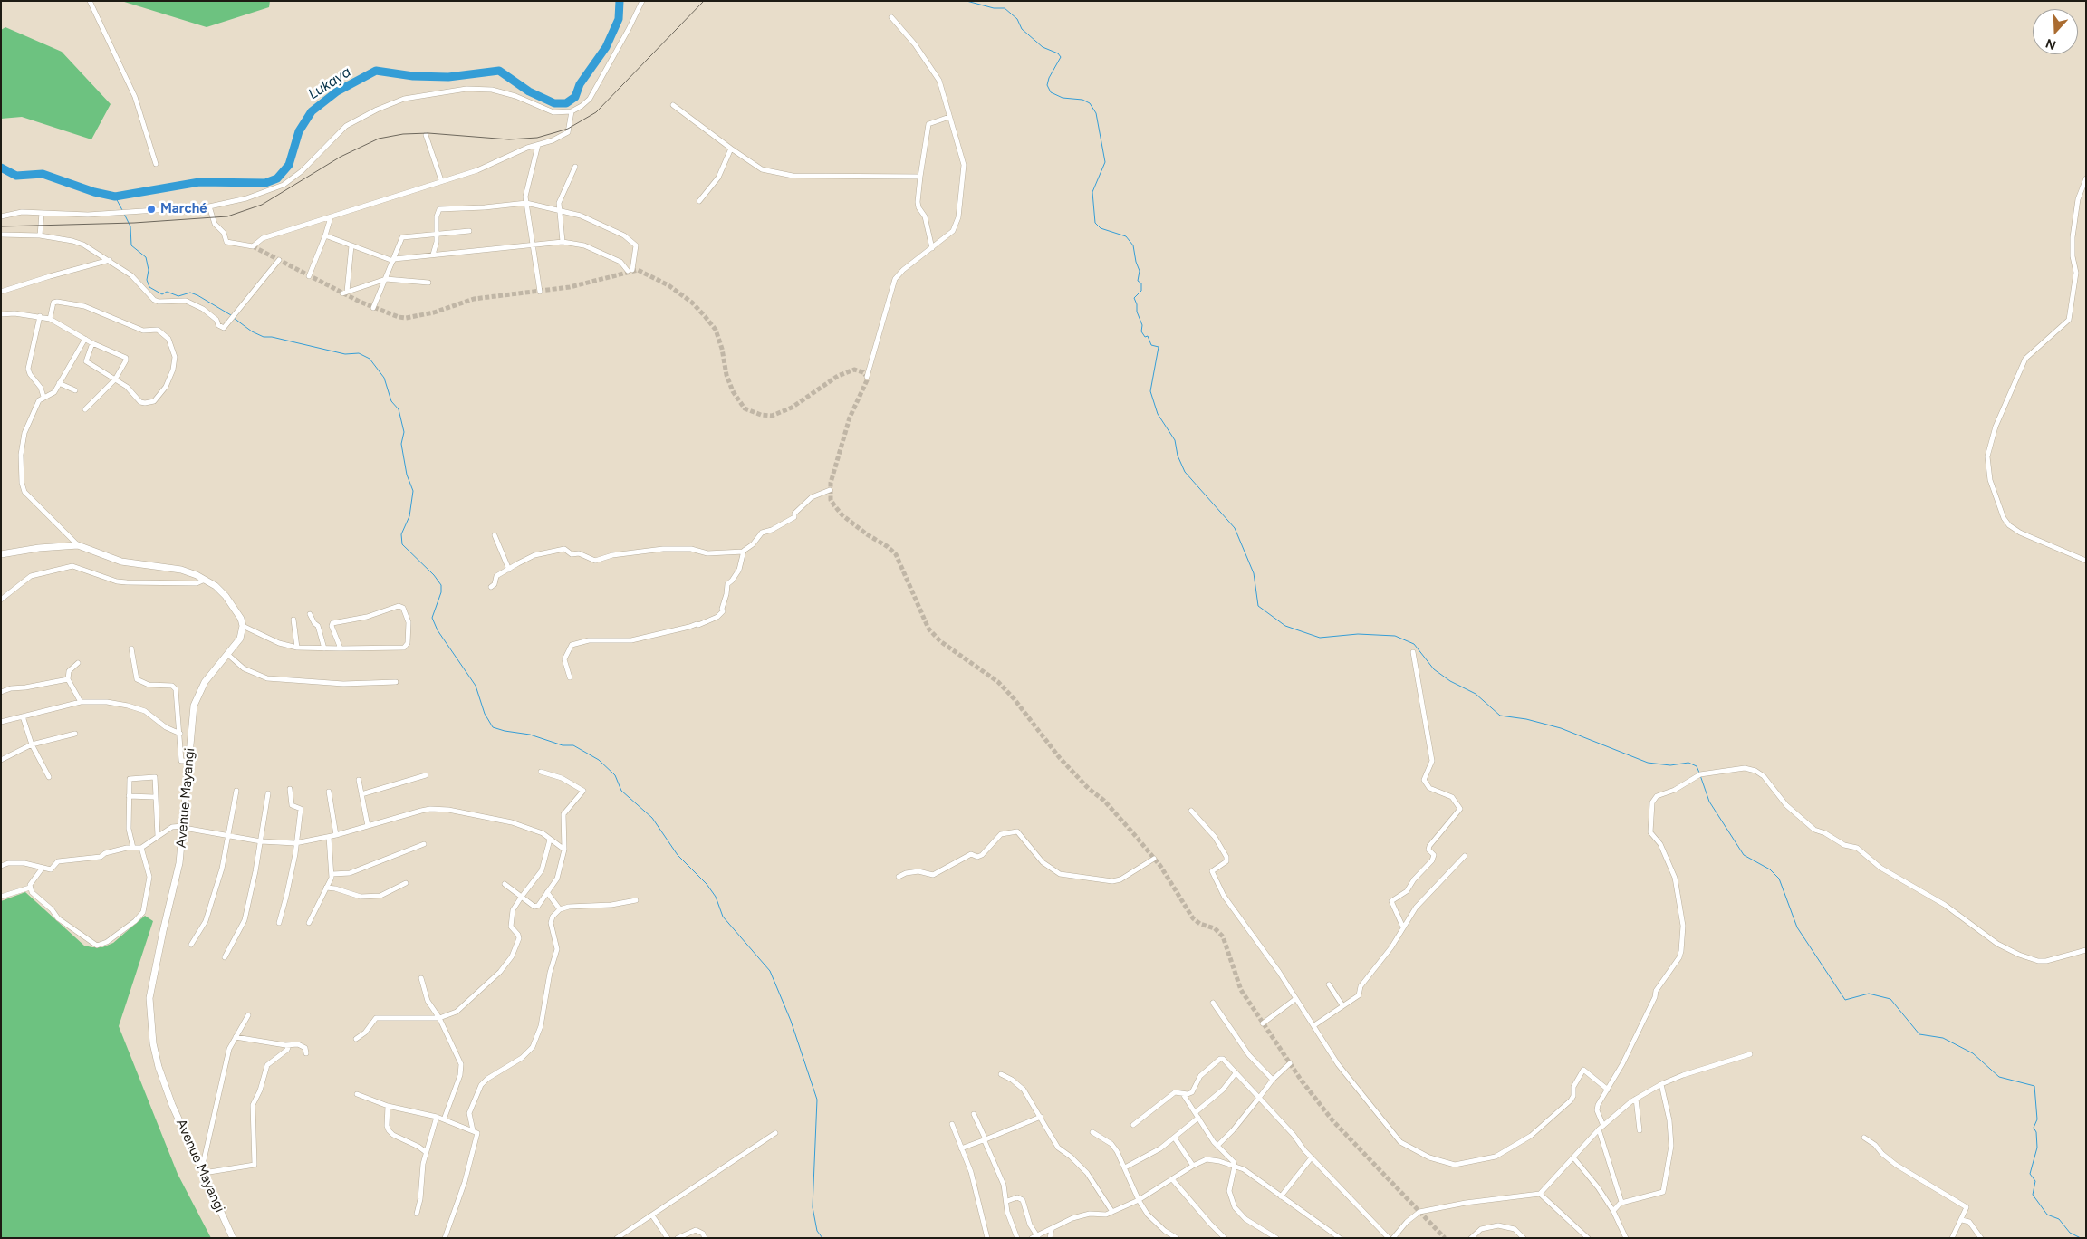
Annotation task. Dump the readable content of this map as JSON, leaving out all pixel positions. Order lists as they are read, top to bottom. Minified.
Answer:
{"streets":{"street":["Avenue Mayangi"]},"water":["Lukaya"],"places":["Marché"],"north":"bottom"}
